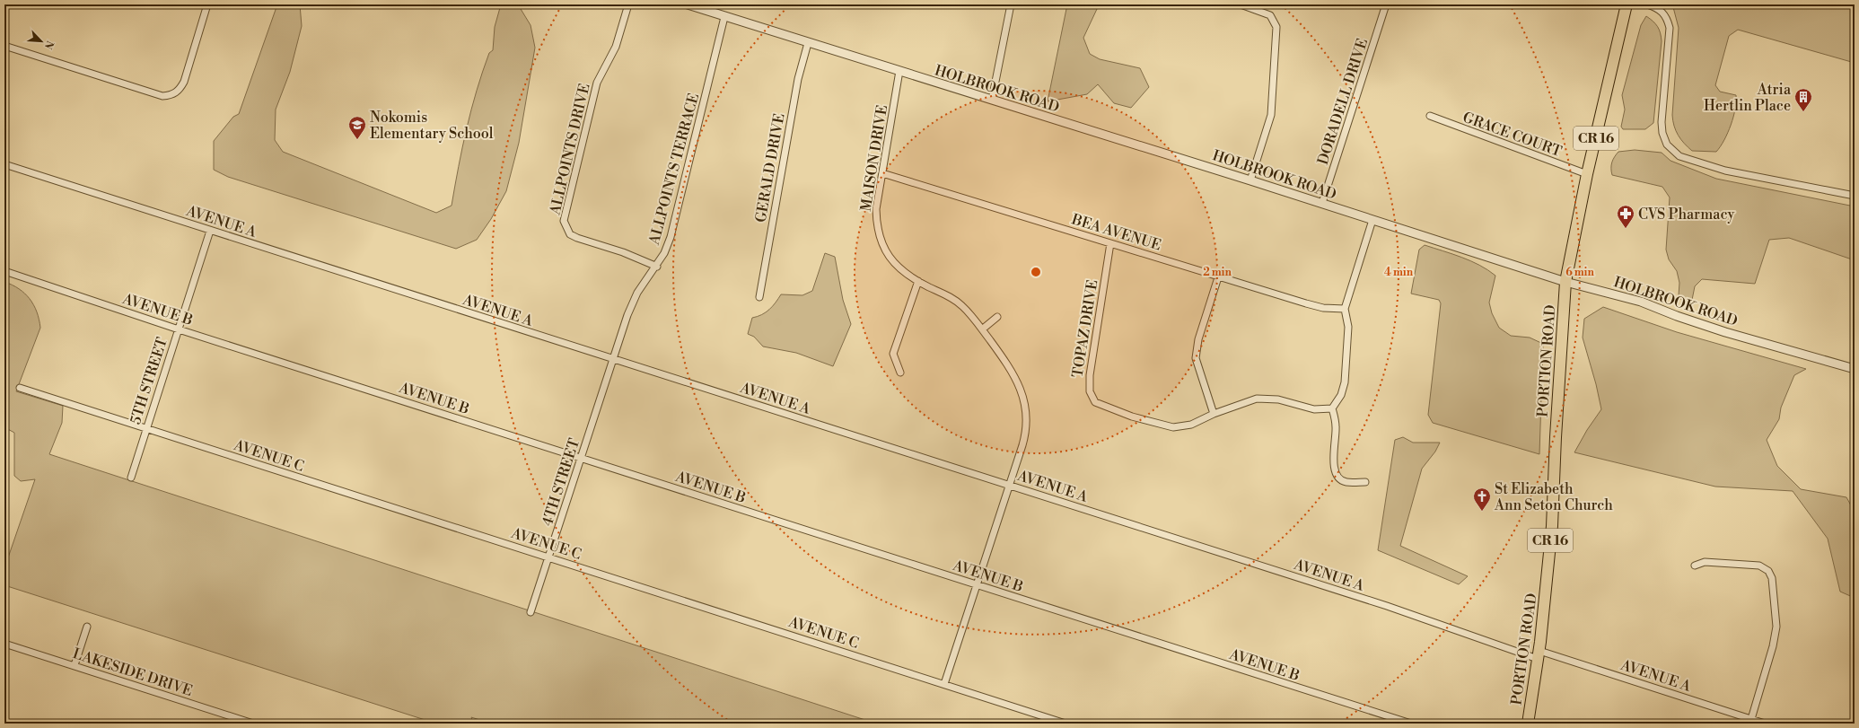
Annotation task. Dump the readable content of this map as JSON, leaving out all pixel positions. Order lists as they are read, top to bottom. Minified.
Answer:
{"streets":{"main road":["CR 16","PORTION ROAD"],"street":["HOLBROOK ROAD","DORADELL DRIVE","GRACE COURT","ALLPOINTS DRIVE","MAISON DRIVE","GERALD DRIVE","ALLPOINTS TERRACE","AVENUE A","BEA AVENUE","AVENUE B","TOPAZ DRIVE","5TH STREET","AVENUE C","4TH STREET","LAKESIDE DRIVE"]},"crossings":[["HOLBROOK ROAD","DORADELL DRIVE"],["HOLBROOK ROAD","MAISON DRIVE"],["HOLBROOK ROAD","GERALD DRIVE"],["HOLBROOK ROAD","ALLPOINTS TERRACE"],["HOLBROOK ROAD","PORTION ROAD"],["GRACE COURT","PORTION ROAD"],["ALLPOINTS DRIVE","ALLPOINTS TERRACE"],["MAISON DRIVE","AVENUE A"],["MAISON DRIVE","BEA AVENUE"],["MAISON DRIVE","AVENUE B"],["MAISON DRIVE","AVENUE C"],["ALLPOINTS TERRACE","AVENUE A"],["ALLPOINTS TERRACE","4TH STREET"],["AVENUE A","PORTION ROAD"],["AVENUE A","5TH STREET"],["AVENUE A","4TH STREET"],["BEA AVENUE","TOPAZ DRIVE"],["AVENUE B","5TH STREET"],["AVENUE B","4TH STREET"],["5TH STREET","AVENUE C"],["AVENUE C","4TH STREET"]],"places":{"building":["Atria Hertlin Place"],"school or university":["Nokomis Elementary School"],"pharmacy":["CVS Pharmacy"],"church":["St Elizabeth Ann Seton Church"]},"north":"bottom right","rings":["2 min","4 min","6 min"]}
